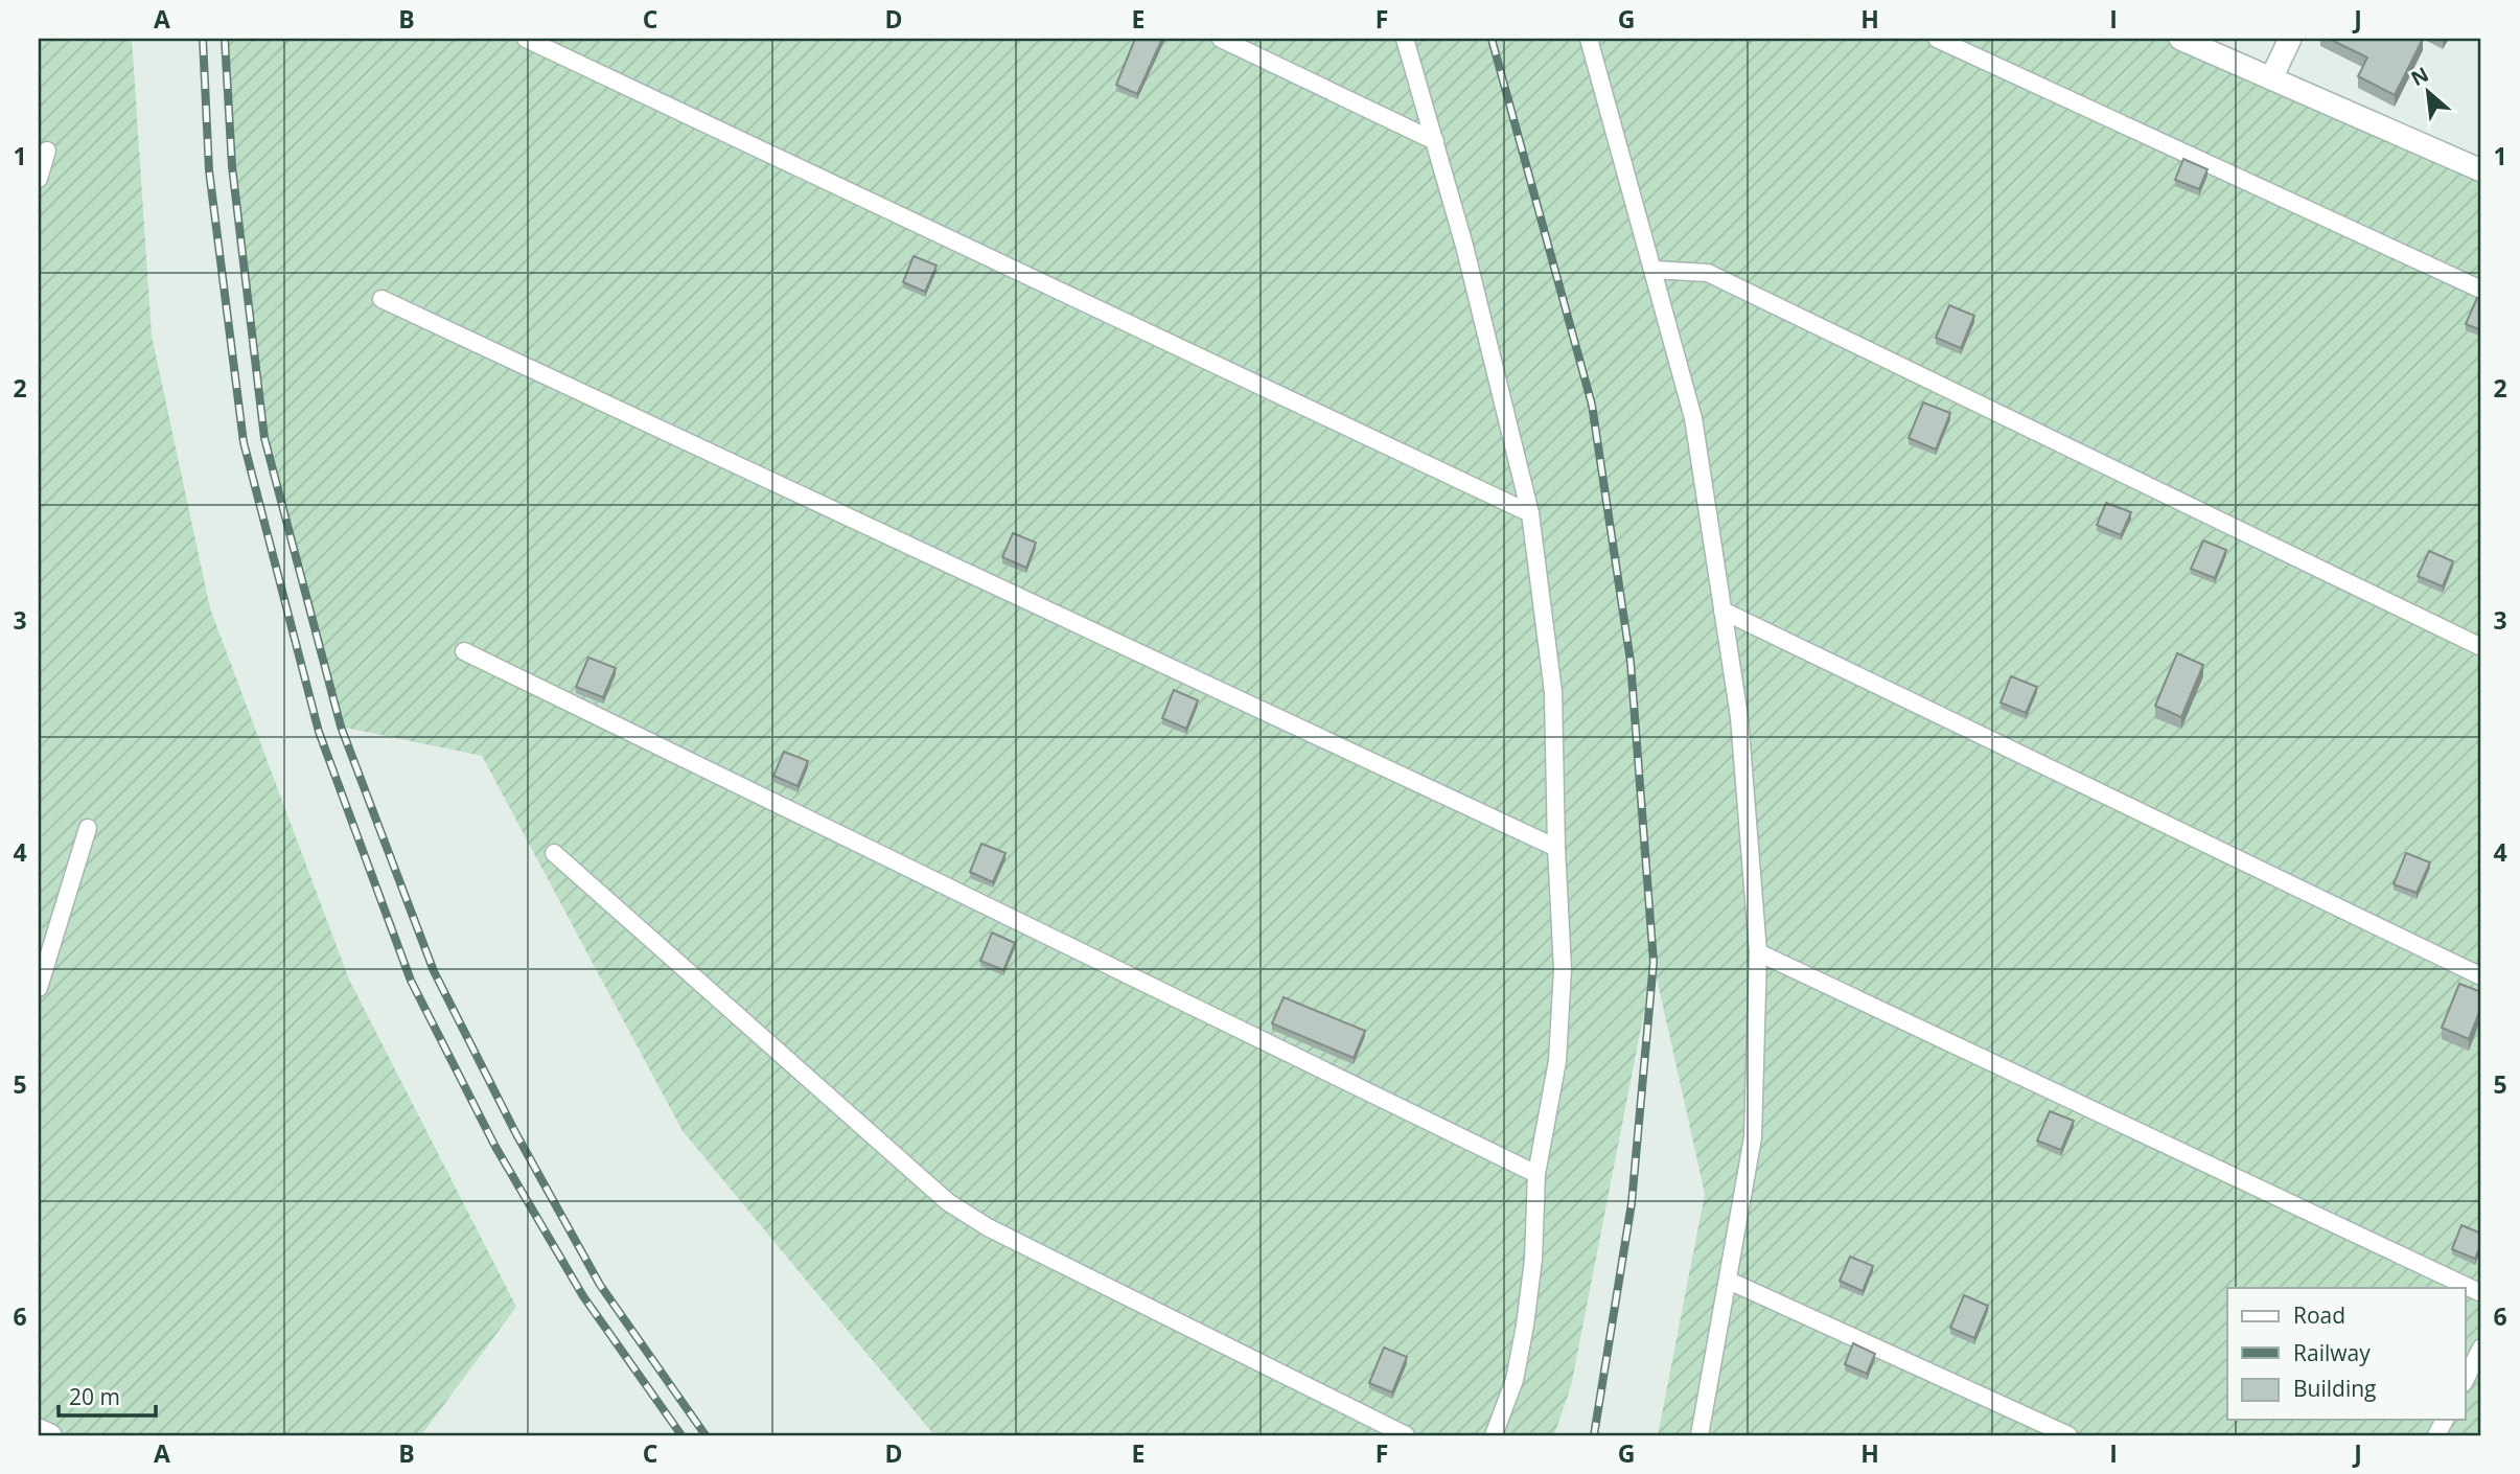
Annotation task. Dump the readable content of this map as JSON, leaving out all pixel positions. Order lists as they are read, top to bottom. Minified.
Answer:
{"legend":["Road","Railway","Building"],"scale_bar":"20 m","north":"top left","grid":{"columns":["A","B","C","D","E","F","G","H","I","J"],"rows":["1","2","3","4","5","6"]}}
